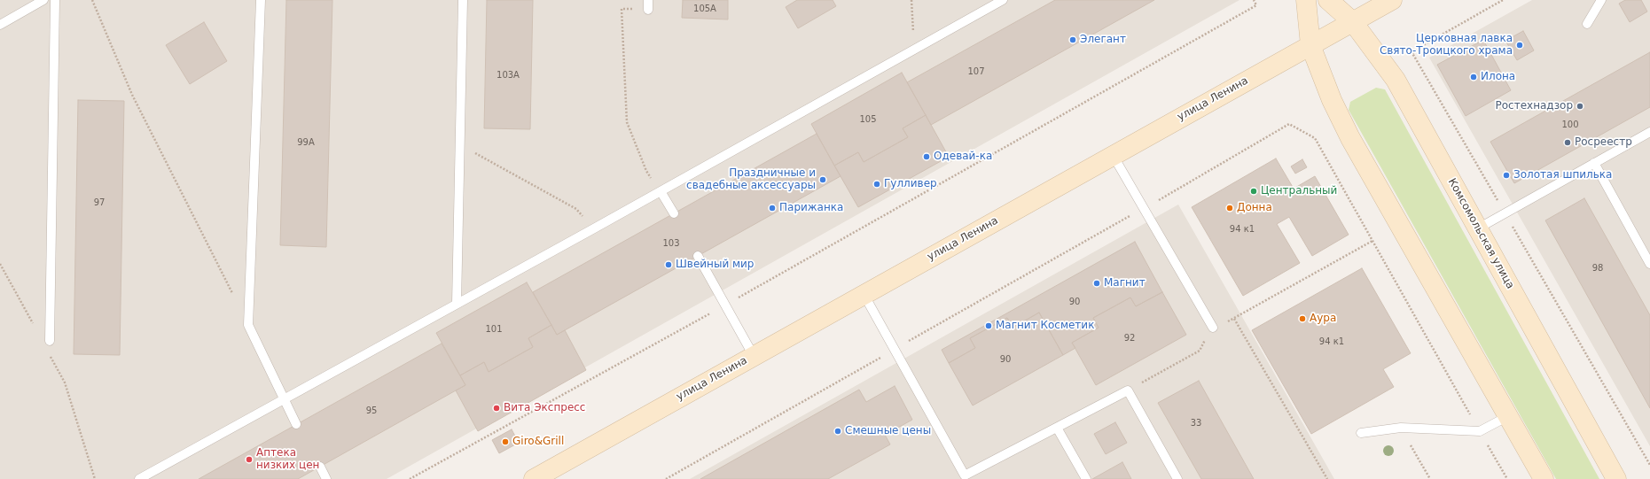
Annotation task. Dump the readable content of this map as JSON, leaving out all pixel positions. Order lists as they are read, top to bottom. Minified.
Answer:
{"streets":{"main road":["улица Ленина","Комсомольская улица"]},"crossings":[["улица Ленина","Комсомольская улица"]],"places":["Элегант","Церковная лавка Свято-Троицкого храма","Илона","Ростехнадзор","Росреестр","Одевай-ка","Золотая шпилька","Праздничные и свадебные аксессуары","Гулливер","Центральный","Парижанка","Донна","Швейный мир","Магнит","Аура","Магнит Косметик","Вита Экспресс","Смешные цены","Giro&Grill","Аптека низких цен"],"house_numbers":["105А","107","103А","105","100","99А","97","94 к1","103","98","90","101","92","94 к1","90","95","33"]}
